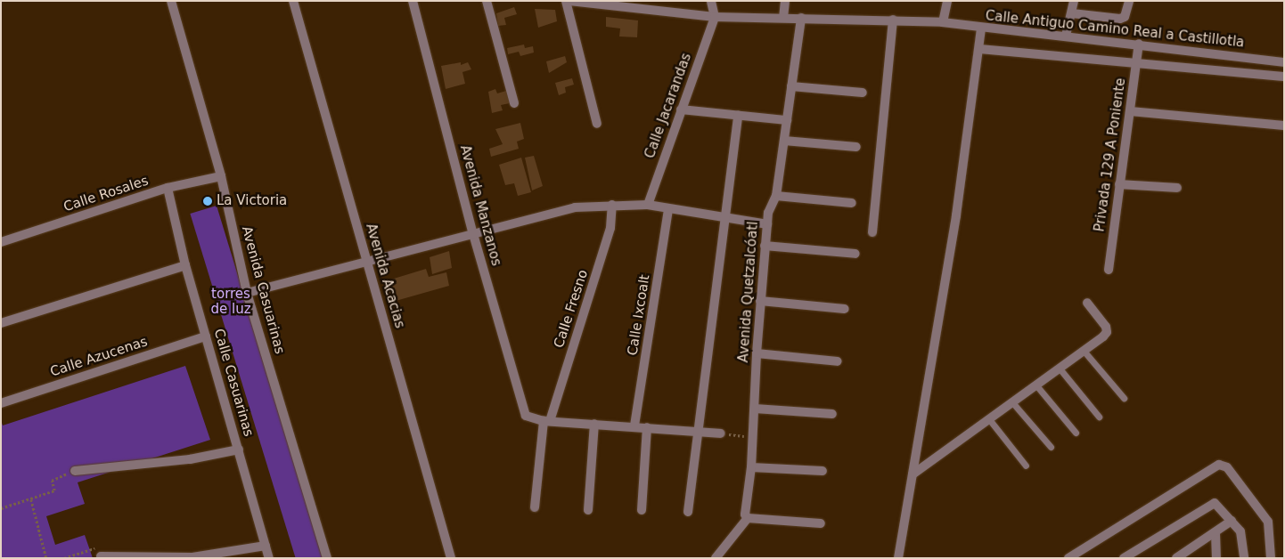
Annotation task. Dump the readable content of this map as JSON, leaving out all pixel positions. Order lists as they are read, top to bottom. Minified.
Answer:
{"streets":{"street":["Calle Antiguo Camino Real a Castillotla","Calle Jacarandas","Privada 129 A Poniente","Calle Rosales","Avenida Manzanos","Avenida Acacias","Avenida Casuarinas","Avenida Quetzalcóatl","Calle Fresno","Calle Ixcoalt","Calle Azucenas","Calle Casuarinas"]},"crossings":[["Calle Antiguo Camino Real a Castillotla","Calle Jacarandas"],["Calle Antiguo Camino Real a Castillotla","Privada 129 A Poniente"],["Calle Antiguo Camino Real a Castillotla","Avenida Quetzalcóatl"],["Calle Rosales","Avenida Casuarinas"],["Calle Rosales","Calle Casuarinas"],["Avenida Manzanos","Calle Fresno"],["Calle Azucenas","Calle Casuarinas"]],"parks":["torres de luz"],"places":["La Victoria"]}
